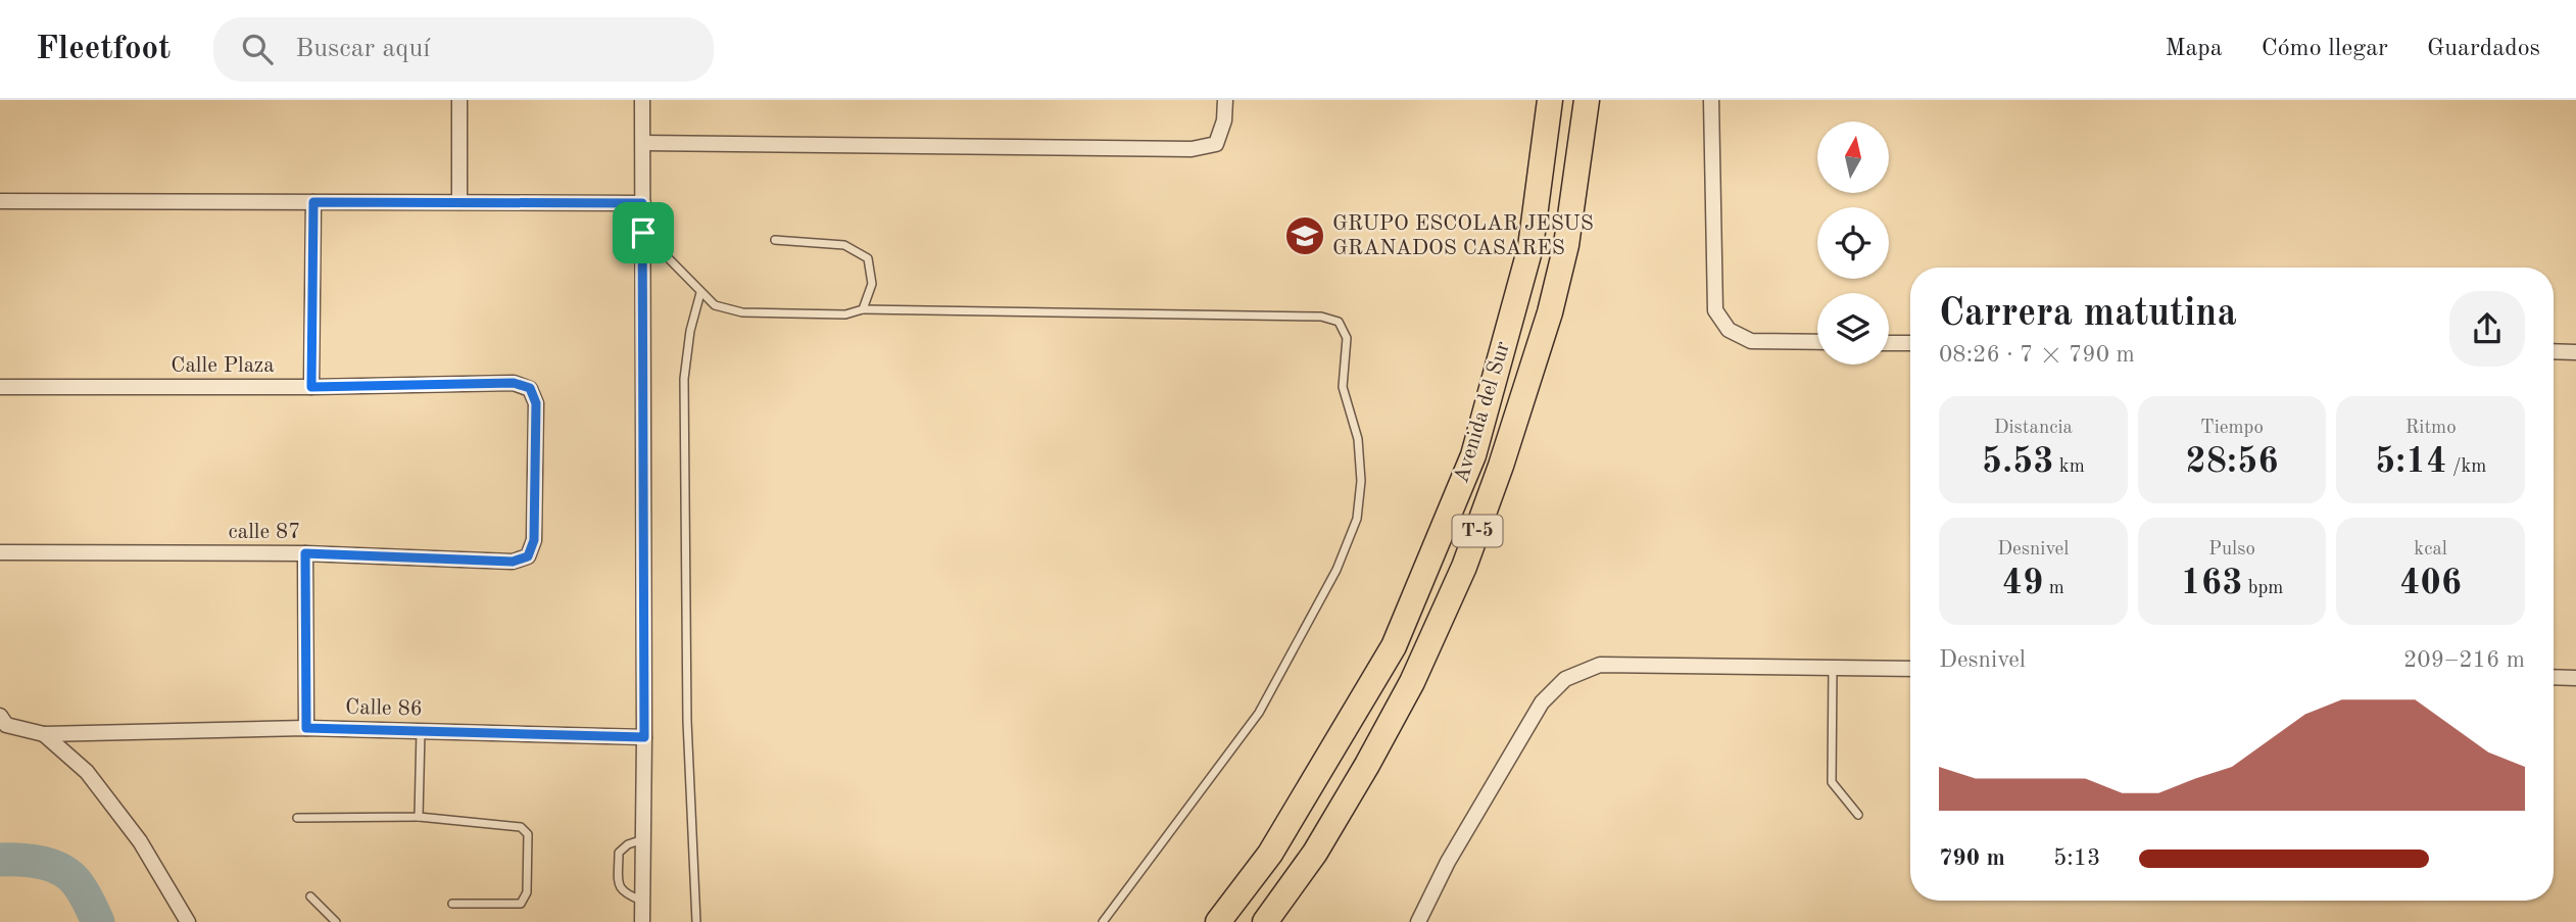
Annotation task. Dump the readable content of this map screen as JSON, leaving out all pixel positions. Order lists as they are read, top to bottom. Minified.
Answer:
{"streets":{"highway":["Avenida del Sur","T-5"],"street":["Calle Plaza","calle 87","Calle 86"]},"crossings":[["Calle Plaza","calle 87"]],"places":{"school or university":["GRUPO ESCOLAR JESUS GRANADOS CASARES"]},"north":"top","page":{"header":"Fleetfoot","search":"Buscar aquí","nav":["Mapa","Cómo llegar","Guardados"],"heading":["Carrera matutina","08:26 · 7 × 790 m"],"stats":[["Distancia","5.53 km"],["Tiempo","28:56"],["Ritmo","5:14 /km"],["Desnivel","49 m"],["Pulso","163 bpm"],["kcal","406"]],"chart":["Desnivel","209–216 m"],"list":[{"name":"790 m","note":"5:13"}]}}
